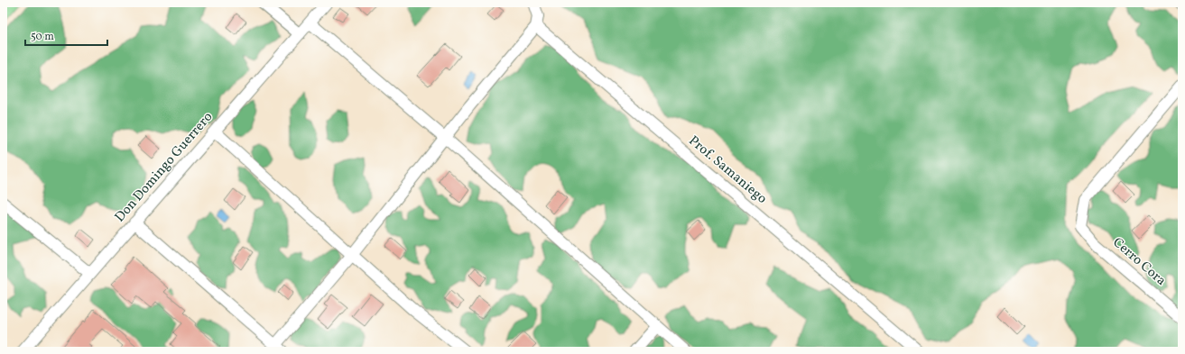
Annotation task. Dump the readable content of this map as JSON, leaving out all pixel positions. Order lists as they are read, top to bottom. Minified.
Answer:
{"streets":{"street":["Don Domingo Guerrero","Prof. Samaniego","Cerro Cora"]},"scale_bar":"50 m"}
